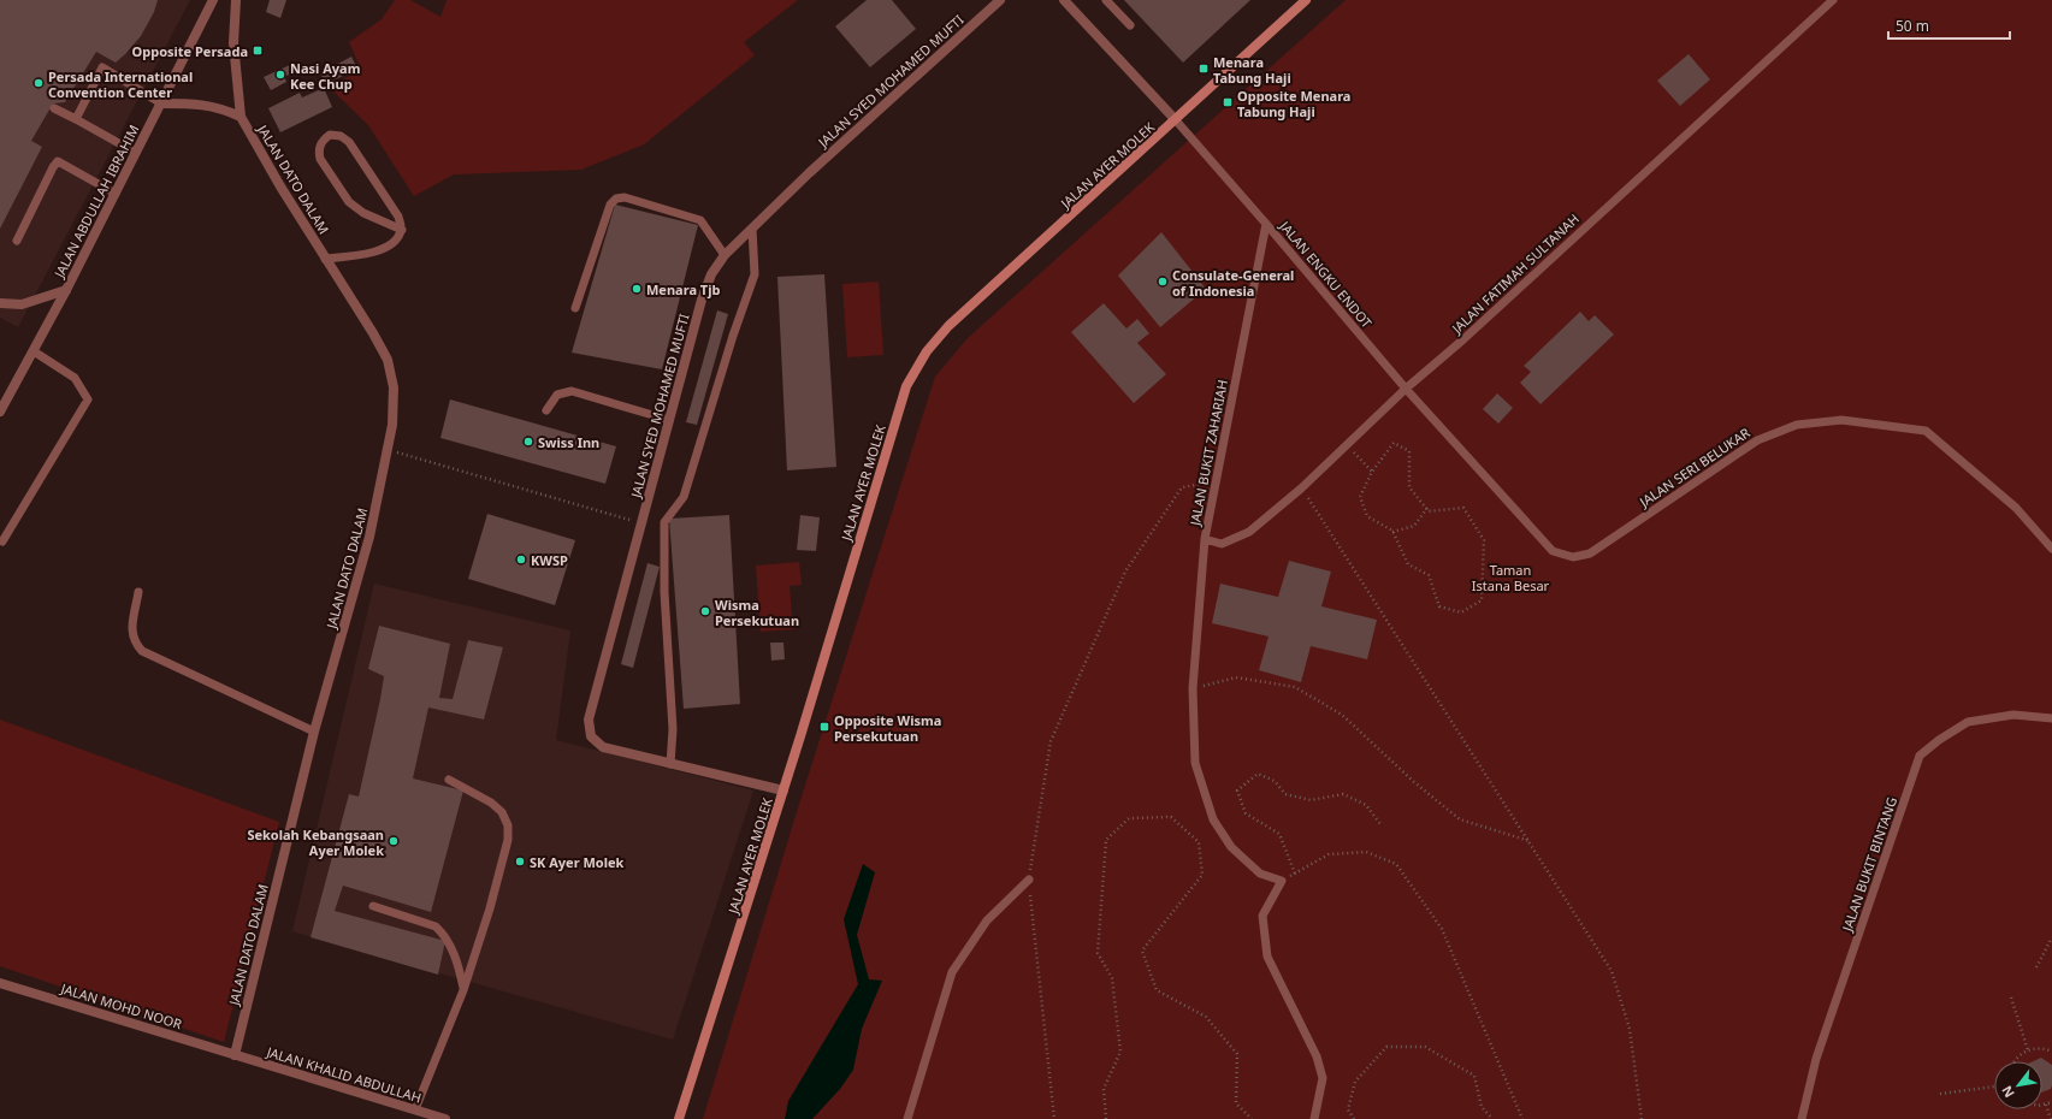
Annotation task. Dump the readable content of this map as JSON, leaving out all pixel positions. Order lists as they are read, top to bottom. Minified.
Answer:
{"streets":{"main road":["JALAN AYER MOLEK"],"street":["JALAN SYED MOHAMED MUFTI","JALAN DATO DALAM","JALAN ABDULLAH IBRAHIM","JALAN ENGKU ENDOT","JALAN MOHD NOOR","JALAN KHALID ABDULLAH"],"lane":["JALAN FATIMAH SULTANAH","JALAN BUKIT ZAHARIAH","JALAN SERI BELUKAR","JALAN BUKIT BINTANG"]},"crossings":[["JALAN SYED MOHAMED MUFTI","JALAN AYER MOLEK"],["JALAN AYER MOLEK","JALAN ENGKU ENDOT"],["JALAN DATO DALAM","JALAN ABDULLAH IBRAHIM"],["JALAN DATO DALAM","JALAN MOHD NOOR"],["JALAN DATO DALAM","JALAN KHALID ABDULLAH"],["JALAN FATIMAH SULTANAH","JALAN ENGKU ENDOT"],["JALAN FATIMAH SULTANAH","JALAN BUKIT ZAHARIAH"],["JALAN ENGKU ENDOT","JALAN BUKIT ZAHARIAH"],["JALAN ENGKU ENDOT","JALAN SERI BELUKAR"],["JALAN MOHD NOOR","JALAN KHALID ABDULLAH"]],"parks":["Taman Istana Besar"],"places":{"transit":["Opposite Persada","Menara Tabung Haji","Opposite Menara Tabung Haji","Opposite Wisma Persekutuan"],"other":["Nasi Ayam Kee Chup","Persada International Convention Center","Consulate-General of Indonesia","Menara Tjb","Swiss Inn","KWSP","Wisma Persekutuan","Sekolah Kebangsaan Ayer Molek","SK Ayer Molek"]},"scale_bar":"50 m","north":"bottom left"}
